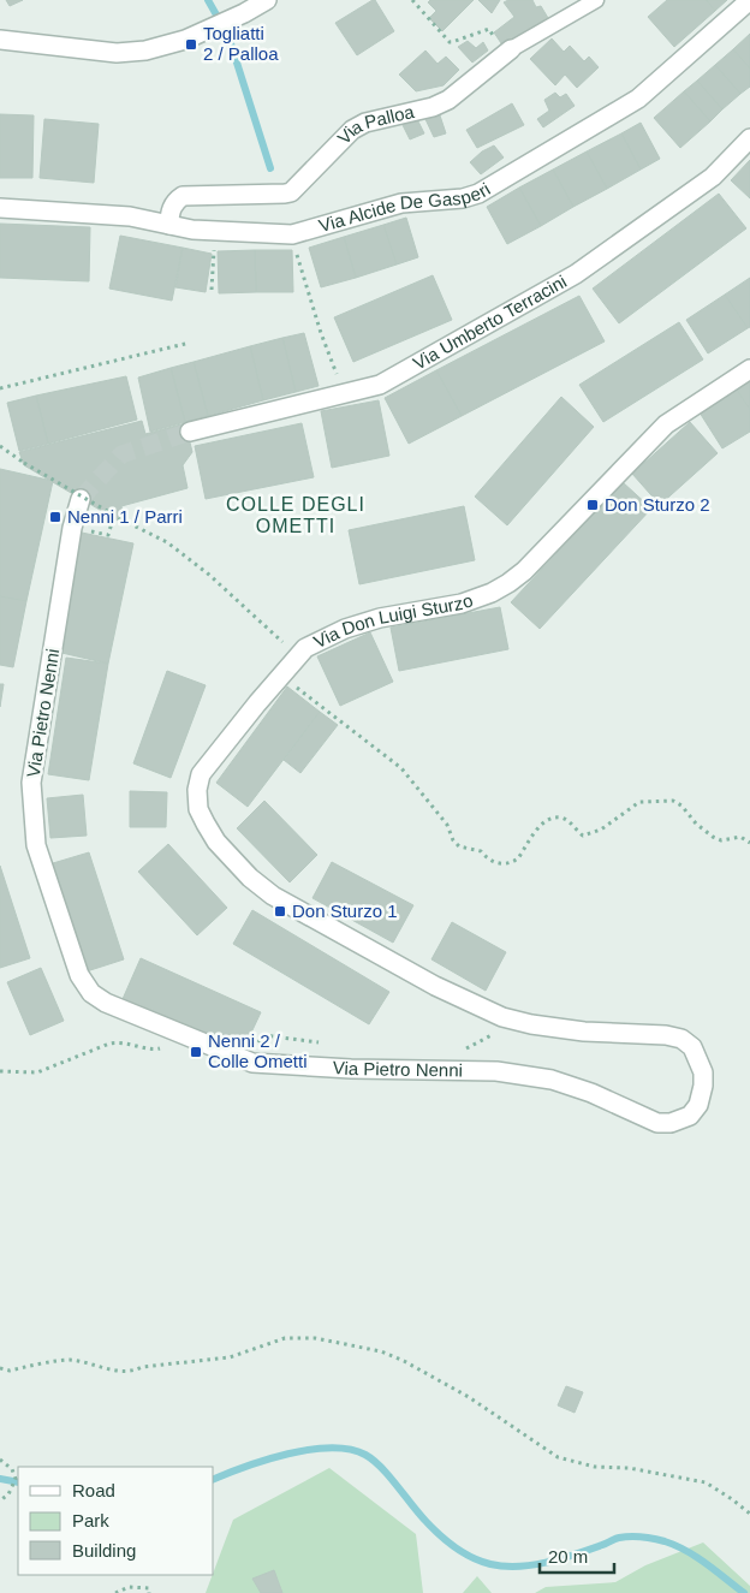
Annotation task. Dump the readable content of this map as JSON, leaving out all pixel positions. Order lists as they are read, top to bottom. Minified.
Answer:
{"streets":{"street":["Via Palloa","Via Alcide De Gasperi","Via Umberto Terracini","Via Don Luigi Sturzo","Via Pietro Nenni"]},"crossings":[["Via Palloa","Via Alcide De Gasperi"],["Via Don Luigi Sturzo","Via Pietro Nenni"]],"districts":["COLLE DEGLI OMETTI"],"places":{"transit":["Togliatti 2 / Palloa","Don Sturzo 2","Nenni 1 / Parri","Don Sturzo 1","Nenni 2 / Colle Ometti"]},"legend":["Road","Park","Building"],"scale_bar":"20 m"}
